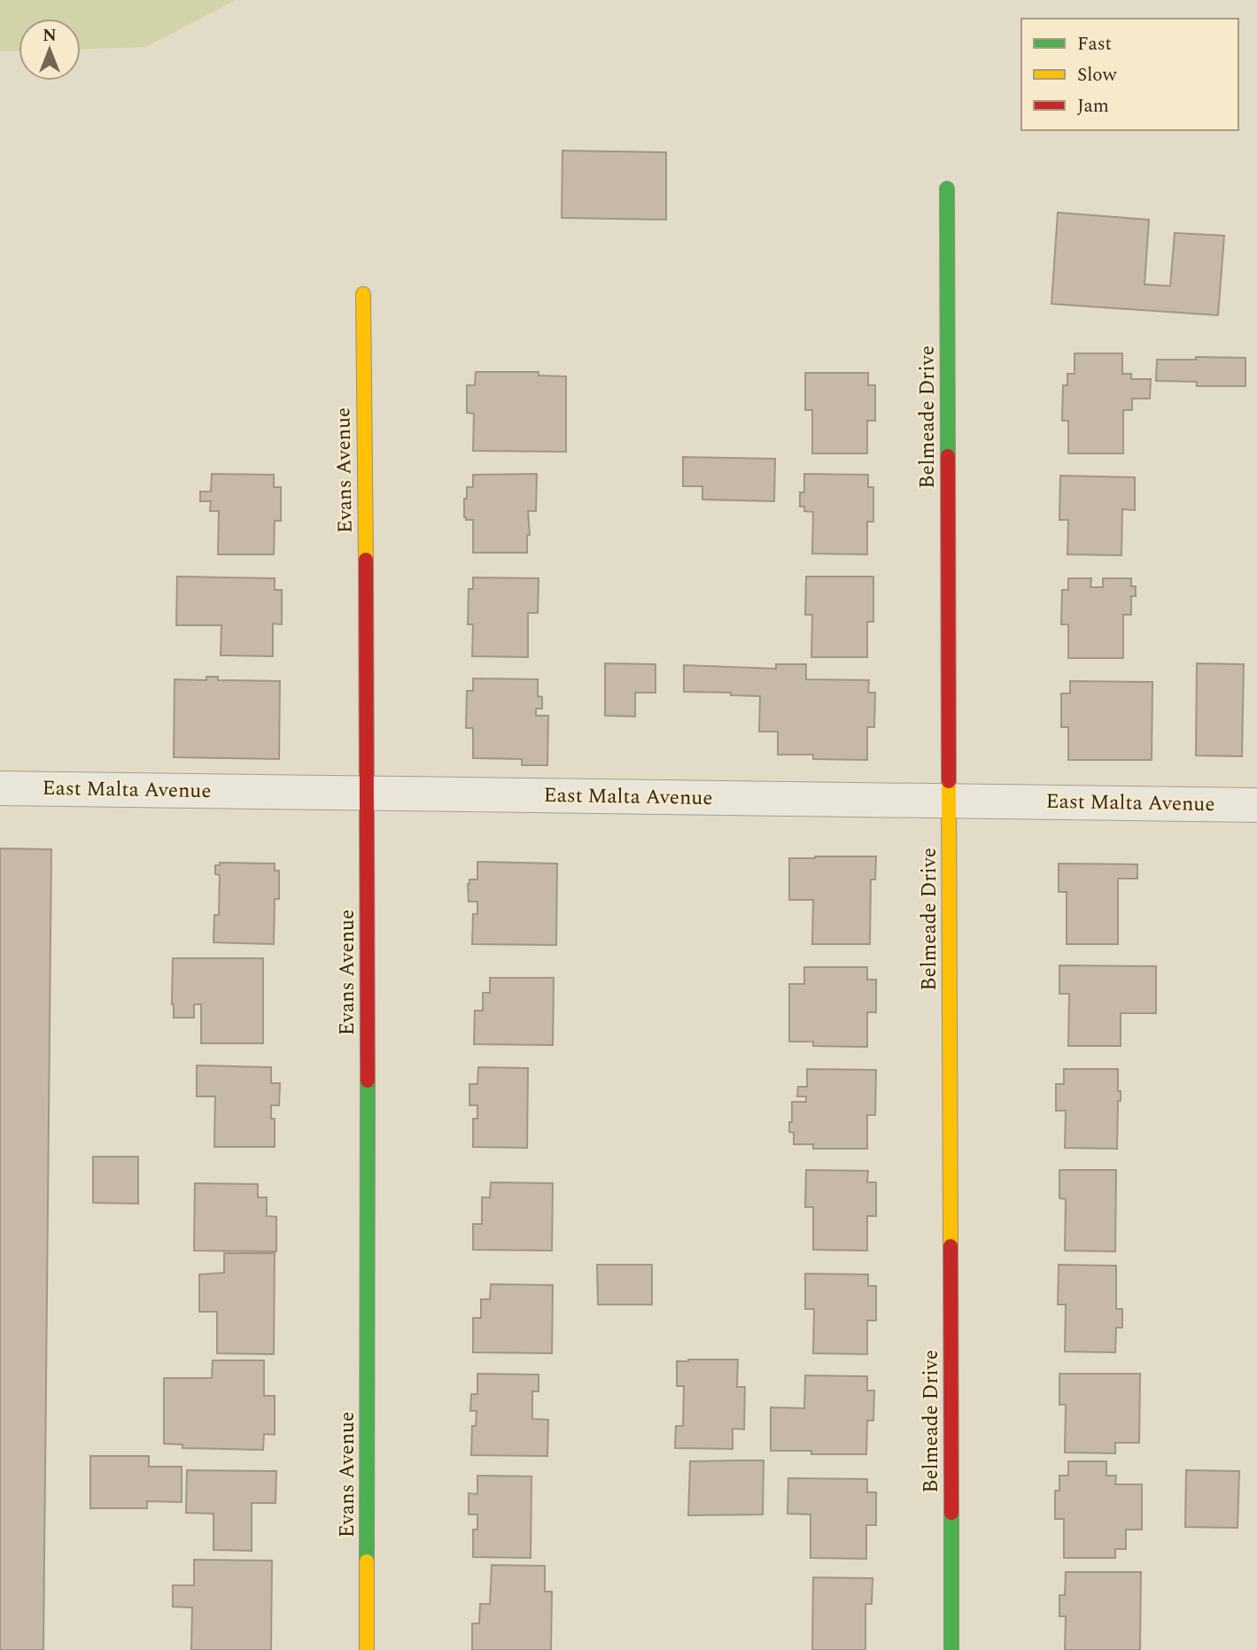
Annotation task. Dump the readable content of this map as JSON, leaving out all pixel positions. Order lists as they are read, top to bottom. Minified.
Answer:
{"streets":{"street":["Belmeade Drive","Evans Avenue","East Malta Avenue"]},"crossings":[["Belmeade Drive","East Malta Avenue"],["Evans Avenue","East Malta Avenue"]],"legend":["Fast","Slow","Jam"],"north":"top"}
